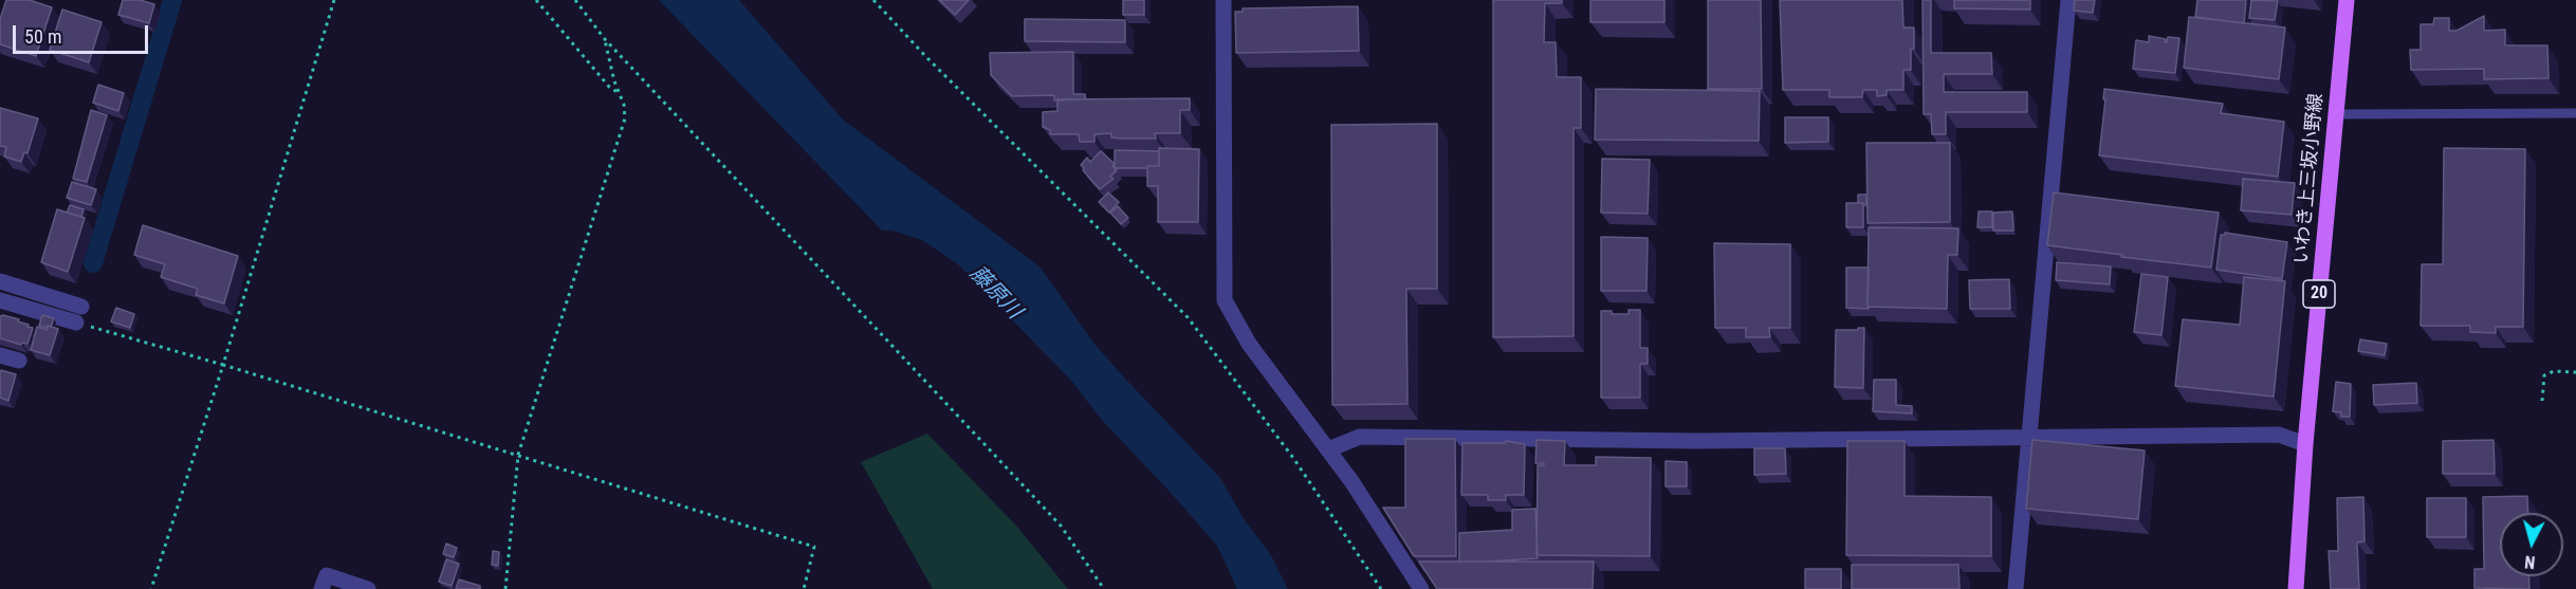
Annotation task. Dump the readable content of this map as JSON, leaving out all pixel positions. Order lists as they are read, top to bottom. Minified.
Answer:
{"streets":{"main road":["いわき上三坂小野線","20"]},"water":["藤原川"],"scale_bar":"50 m","north":"bottom"}
